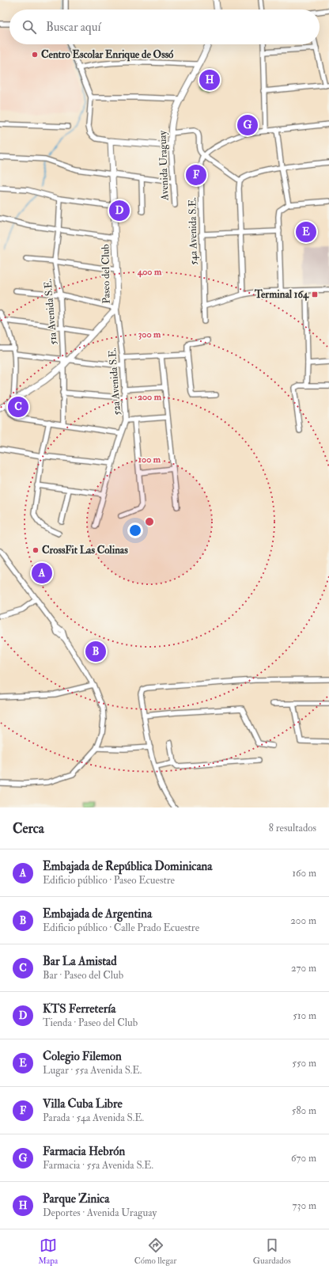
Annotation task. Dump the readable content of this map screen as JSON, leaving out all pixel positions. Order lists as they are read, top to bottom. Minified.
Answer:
{"streets":{"street":["Avenida Uraguay","54a Avenida S.E.","Paseo del Club","51a Avenida S.E.","52a Avenida S.E."]},"crossings":[["Paseo del Club","51a Avenida S.E."],["Paseo del Club","52a Avenida S.E."]],"places":{"other":["Centro Escolar Enrique de Ossó","CrossFit Las Colinas"],"transit":["Terminal 164"]},"page":{"search":"Buscar aquí","pins":["H","G","F","D","E","C","A","B"],"heading":["Cerca","8 resultados"],"list":[{"mark":"A","name":"Embajada de República Dominicana","note":"Edificio público · Paseo Ecuestre","value":"160 m"},{"mark":"B","name":"Embajada de Argentina","note":"Edificio público · Calle Prado Ecuestre","value":"200 m"},{"mark":"C","name":"Bar La Amistad","note":"Bar · Paseo del Club","value":"270 m"},{"mark":"D","name":"KTS Ferretería","note":"Tienda · Paseo del Club","value":"510 m"},{"mark":"E","name":"Colegio Filemon","note":"Lugar · 55a Avenida S.E.","value":"550 m"},{"mark":"F","name":"Villa Cuba Libre","note":"Parada · 54a Avenida S.E.","value":"580 m"},{"mark":"G","name":"Farmacia Hebrón","note":"Farmacia · 55a Avenida S.E.","value":"670 m"},{"mark":"H","name":"Parque Zinica","note":"Deportes · Avenida Uraguay","value":"730 m"}],"nav":["Mapa","Cómo llegar","Guardados"]},"rings":["400 m","300 m","200 m","100 m"]}
